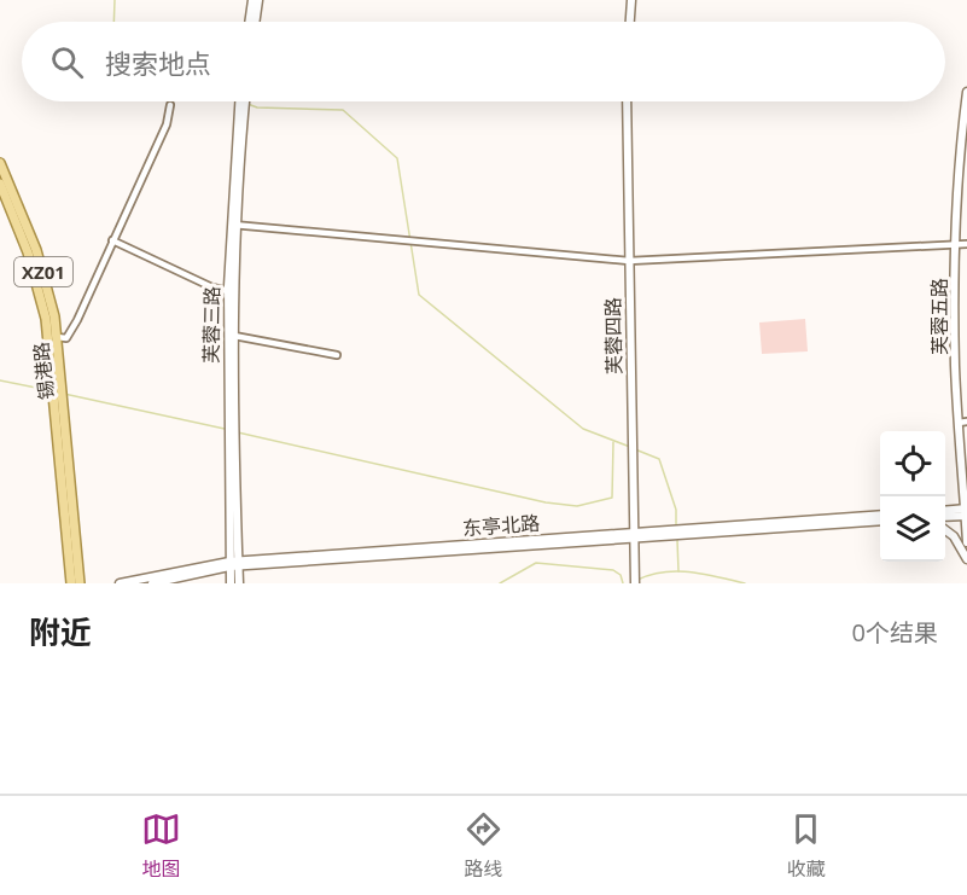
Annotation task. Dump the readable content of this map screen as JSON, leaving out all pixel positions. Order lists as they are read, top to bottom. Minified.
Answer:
{"streets":{"main road":["XZ01","芙蓉五路","芙蓉三路","芙蓉四路","锡港路","东亭北路"]},"crossings":[["芙蓉三路","东亭北路"],["芙蓉四路","东亭北路"]],"page":{"search":"搜索地点","heading":["附近","0个结果"],"nav":["地图","路线","收藏"]}}
